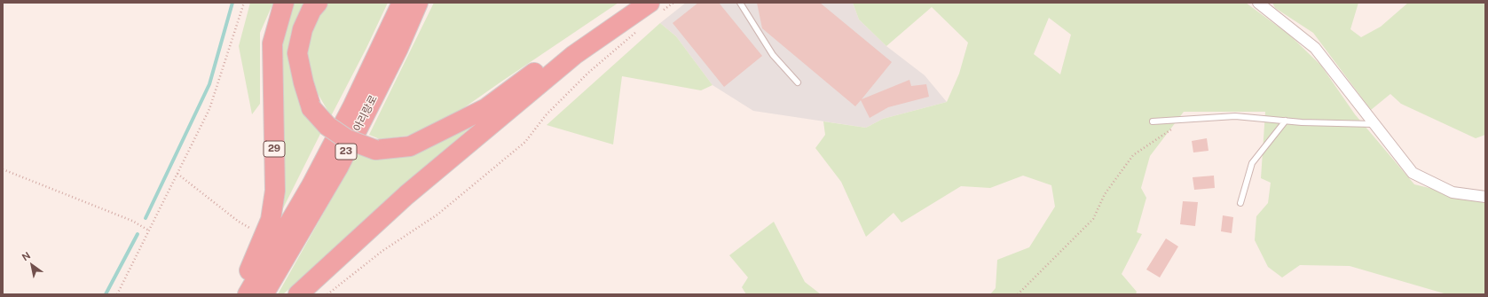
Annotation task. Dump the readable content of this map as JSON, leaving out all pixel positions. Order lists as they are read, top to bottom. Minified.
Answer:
{"streets":{"highway":["아리랑로","29","23"]},"crossings":[["아리랑로","29"]],"north":"top left"}
